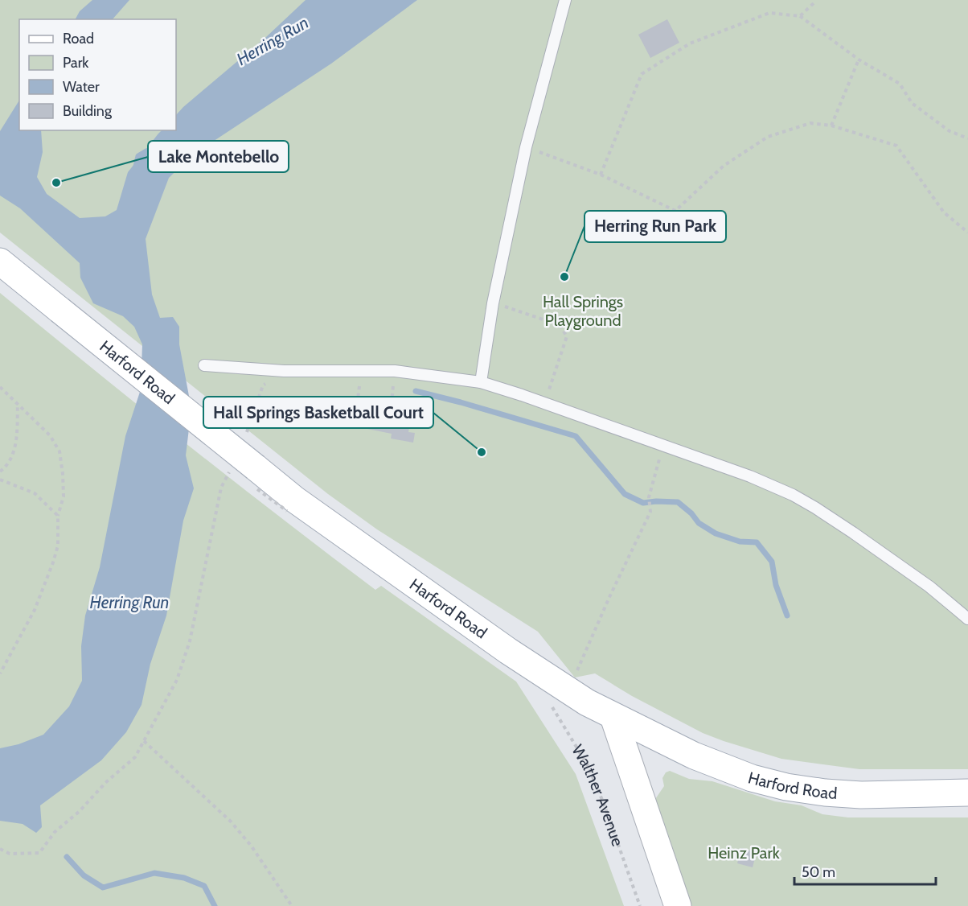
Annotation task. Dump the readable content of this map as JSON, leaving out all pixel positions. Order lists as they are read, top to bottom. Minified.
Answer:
{"streets":{"main road":["Harford Road"],"path":["Walther Avenue"]},"crossings":[["Harford Road","Walther Avenue"]],"water":["Herring Run"],"parks":["Hall Springs Playground","Heinz Park"],"places":["Lake Montebello","Herring Run Park","Hall Springs Basketball Court"],"legend":["Road","Park","Water","Building"],"scale_bar":"50 m"}
